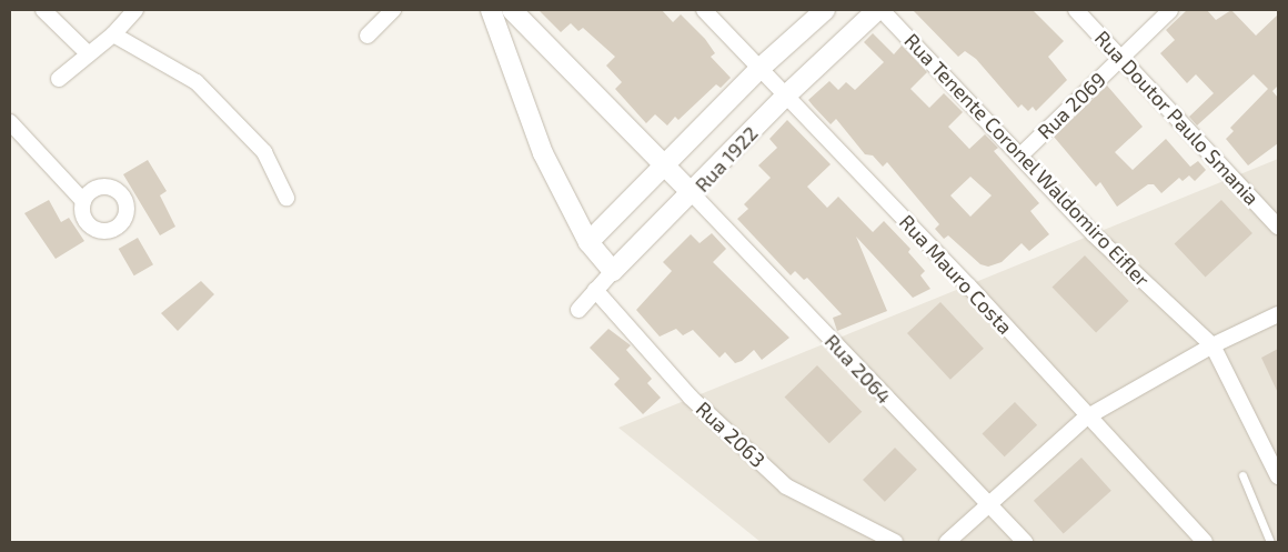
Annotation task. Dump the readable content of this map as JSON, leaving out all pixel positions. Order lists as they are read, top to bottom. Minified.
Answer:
{"streets":{"street":["Rua 2069","Rua Doutor Paulo Smania","Rua 1922","Rua Tenente Coronel Waldomiro Eifler","Rua Mauro Costa","Rua 2064","Rua 2063"]},"crossings":[["Rua 2069","Rua Doutor Paulo Smania"],["Rua 2069","Rua Tenente Coronel Waldomiro Eifler"],["Rua 1922","Rua Mauro Costa"],["Rua 1922","Rua 2064"],["Rua 1922","Rua 2063"]]}
